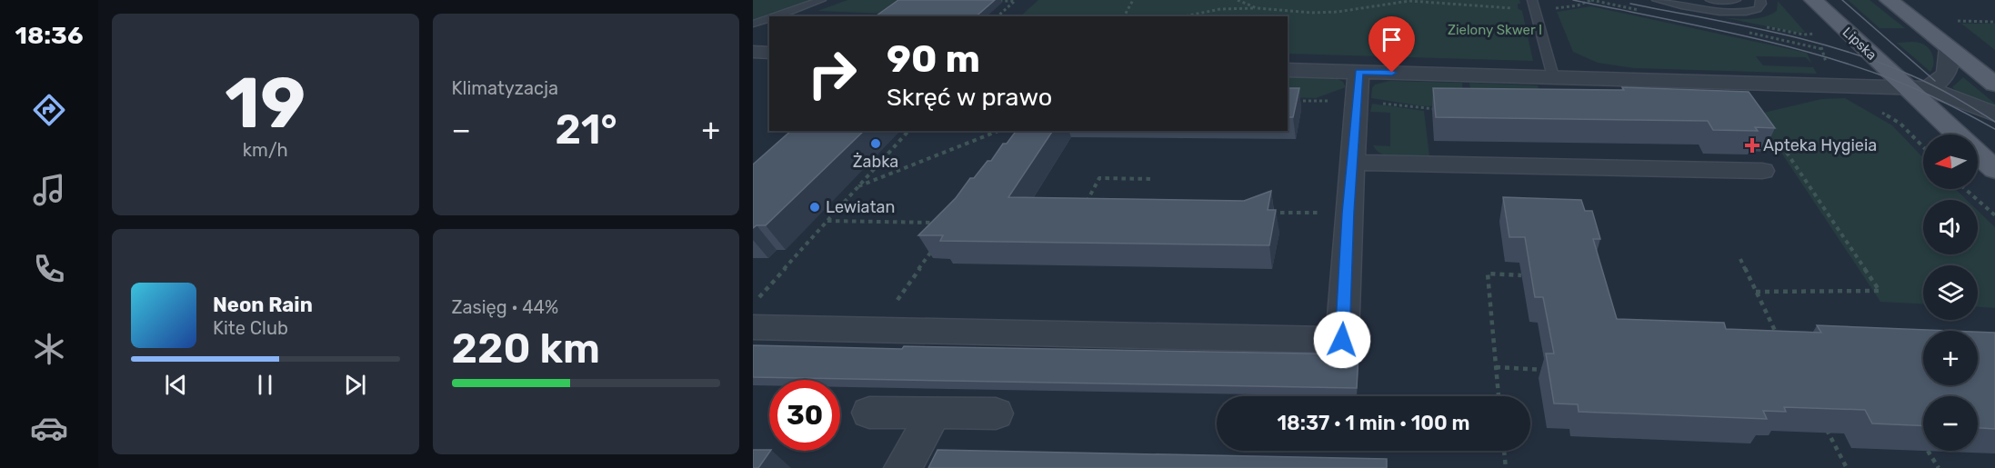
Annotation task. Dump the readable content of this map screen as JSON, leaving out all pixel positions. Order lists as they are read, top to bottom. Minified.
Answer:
{"streets":{"main road":["Lipska"]},"parks":["Zielony Skwer I"],"places":{"other":["Żabka","Lewiatan"],"health":["Apteka Hygieia"]},"north":"left","page":{"tabs":"18:36","tile":[["19","km/h"],"Klimatyzacja",["Zasięg · 44%","220 km"]],"turn":["90 m","Skręć w prawo"],"heat":["−","21°","+"],"map_buttons":["+","−"],"song":["Neon Rain","Kite Club"],"limit":"30","trip":"18:37 · 1 min · 100 m"}}
